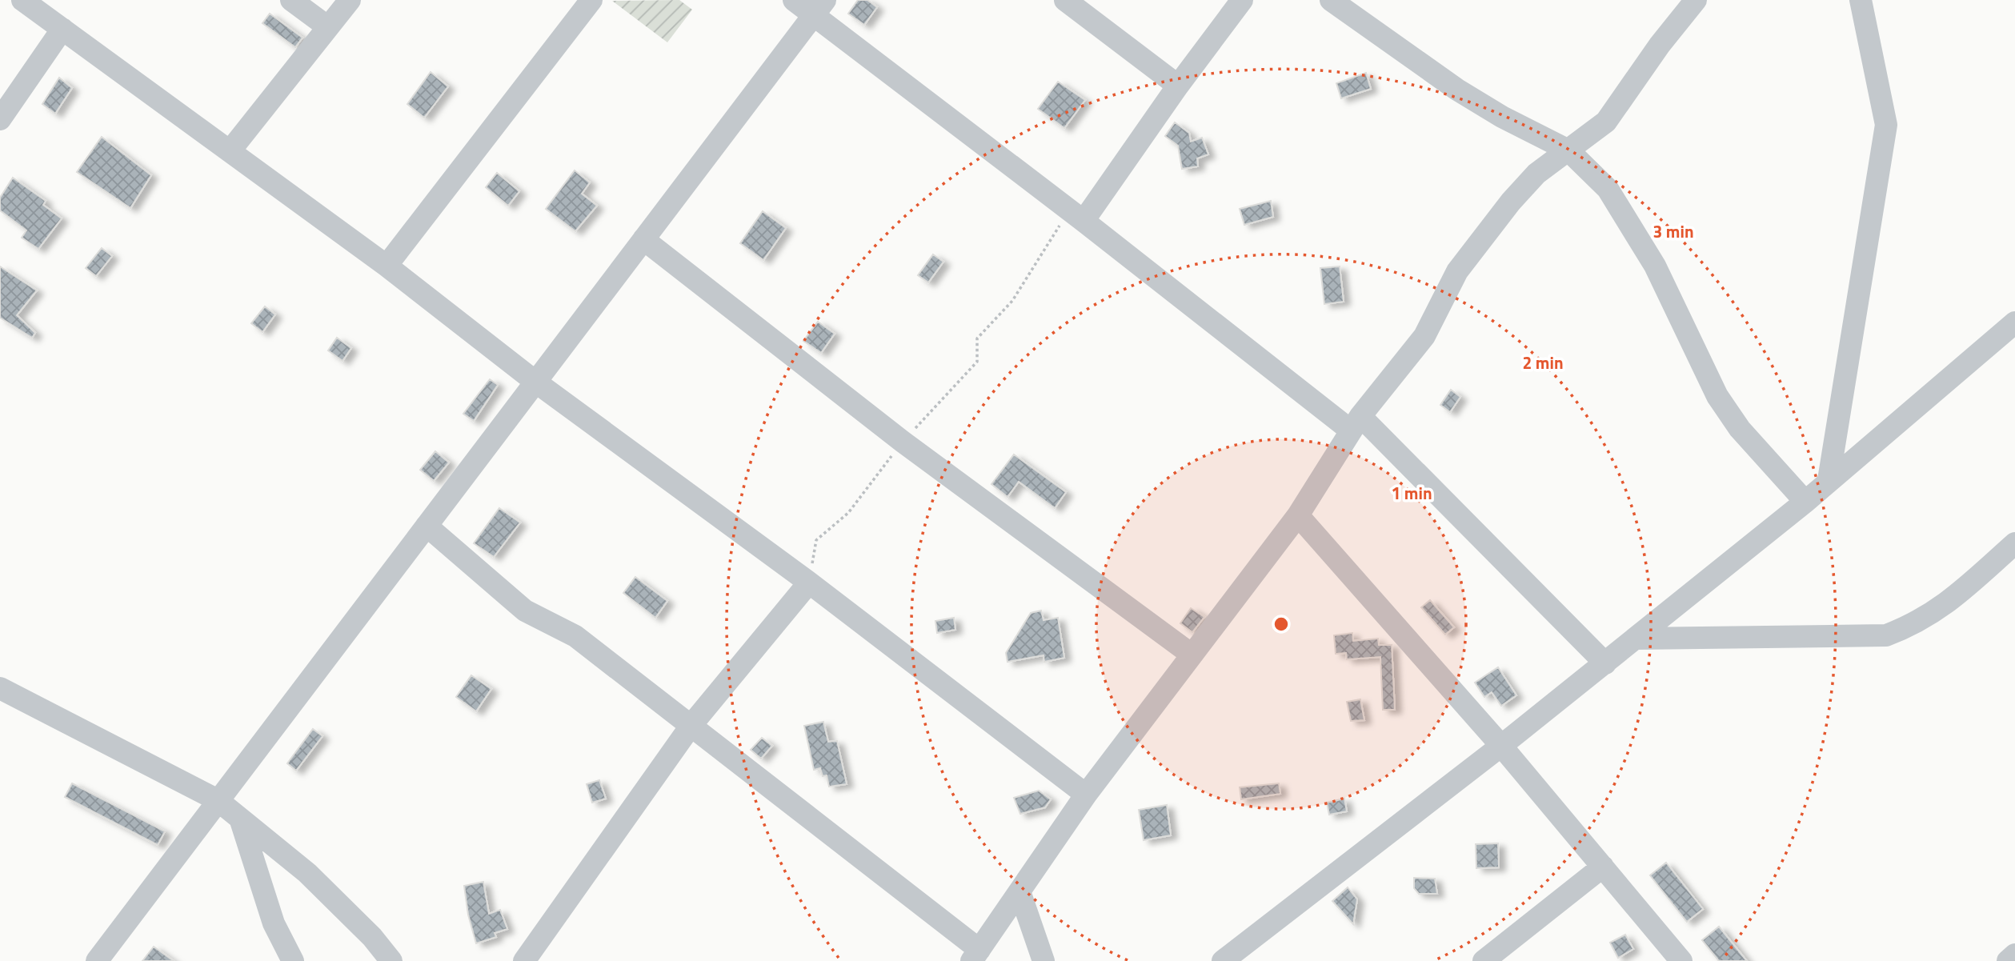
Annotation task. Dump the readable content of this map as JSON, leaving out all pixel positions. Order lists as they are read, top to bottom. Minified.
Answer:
{"rings":["3 min","2 min","1 min"]}
